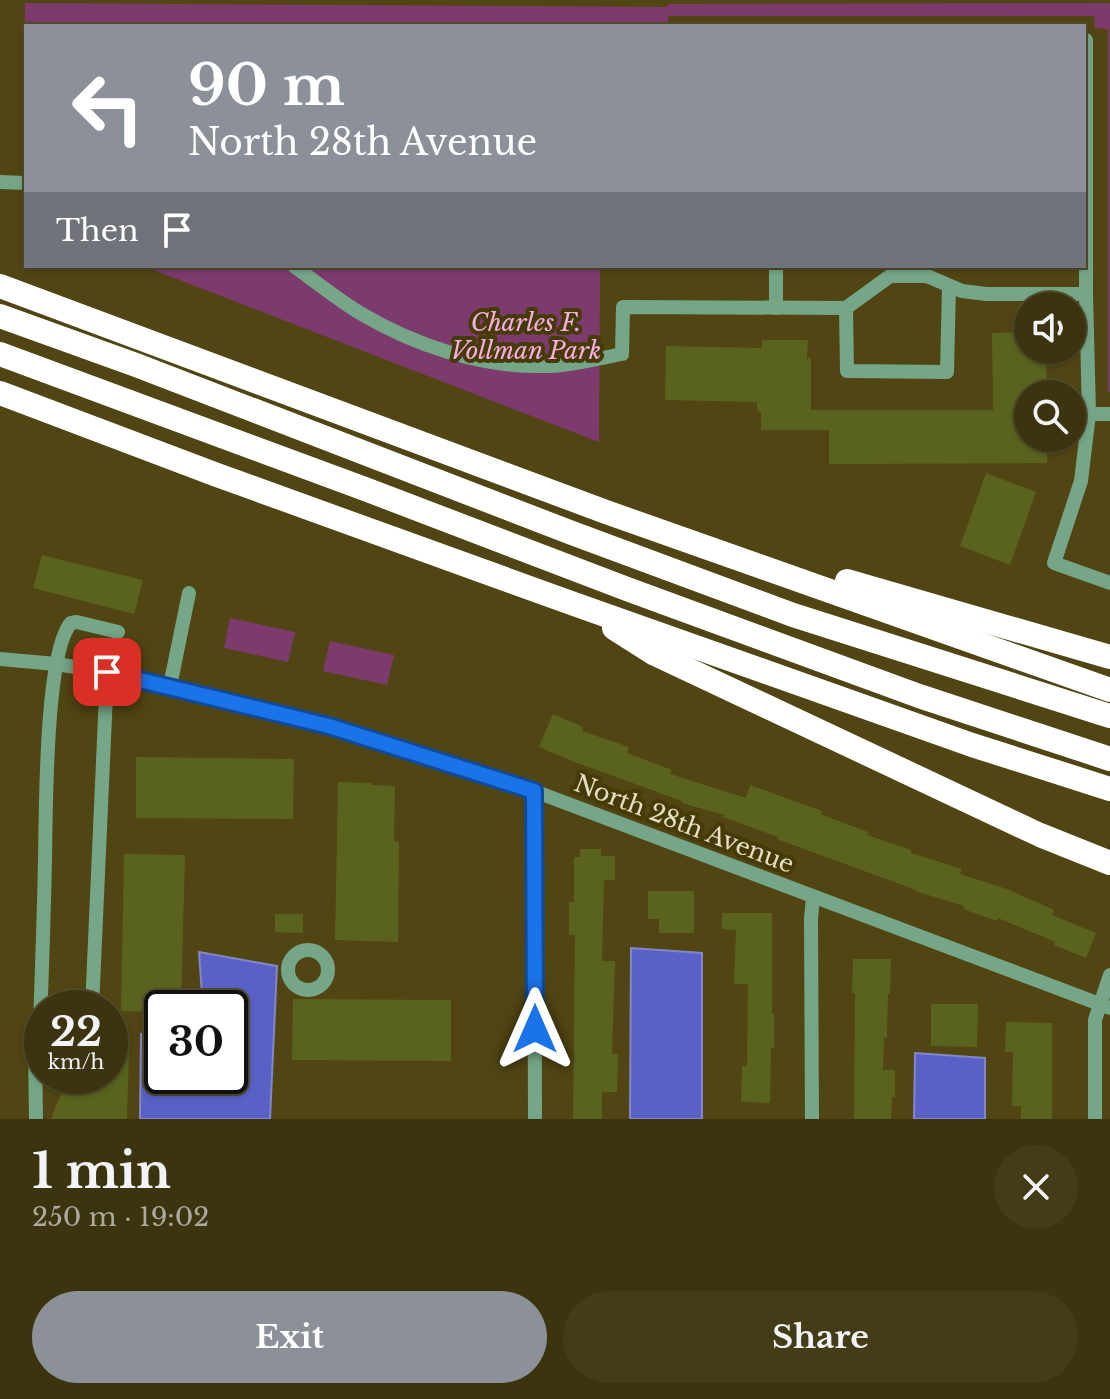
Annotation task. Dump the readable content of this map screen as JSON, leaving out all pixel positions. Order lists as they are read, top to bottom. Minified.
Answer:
{"streets":{"street":["North 28th Avenue"]},"parks":["Charles F. Vollman Park"],"page":{"turn":["90 m","North 28th Avenue"],"then":"Then","speed":"22 km/h","limit":"30","heading":["1 min","250 m · 19:02"],"buttons":["Exit","Share"]}}
